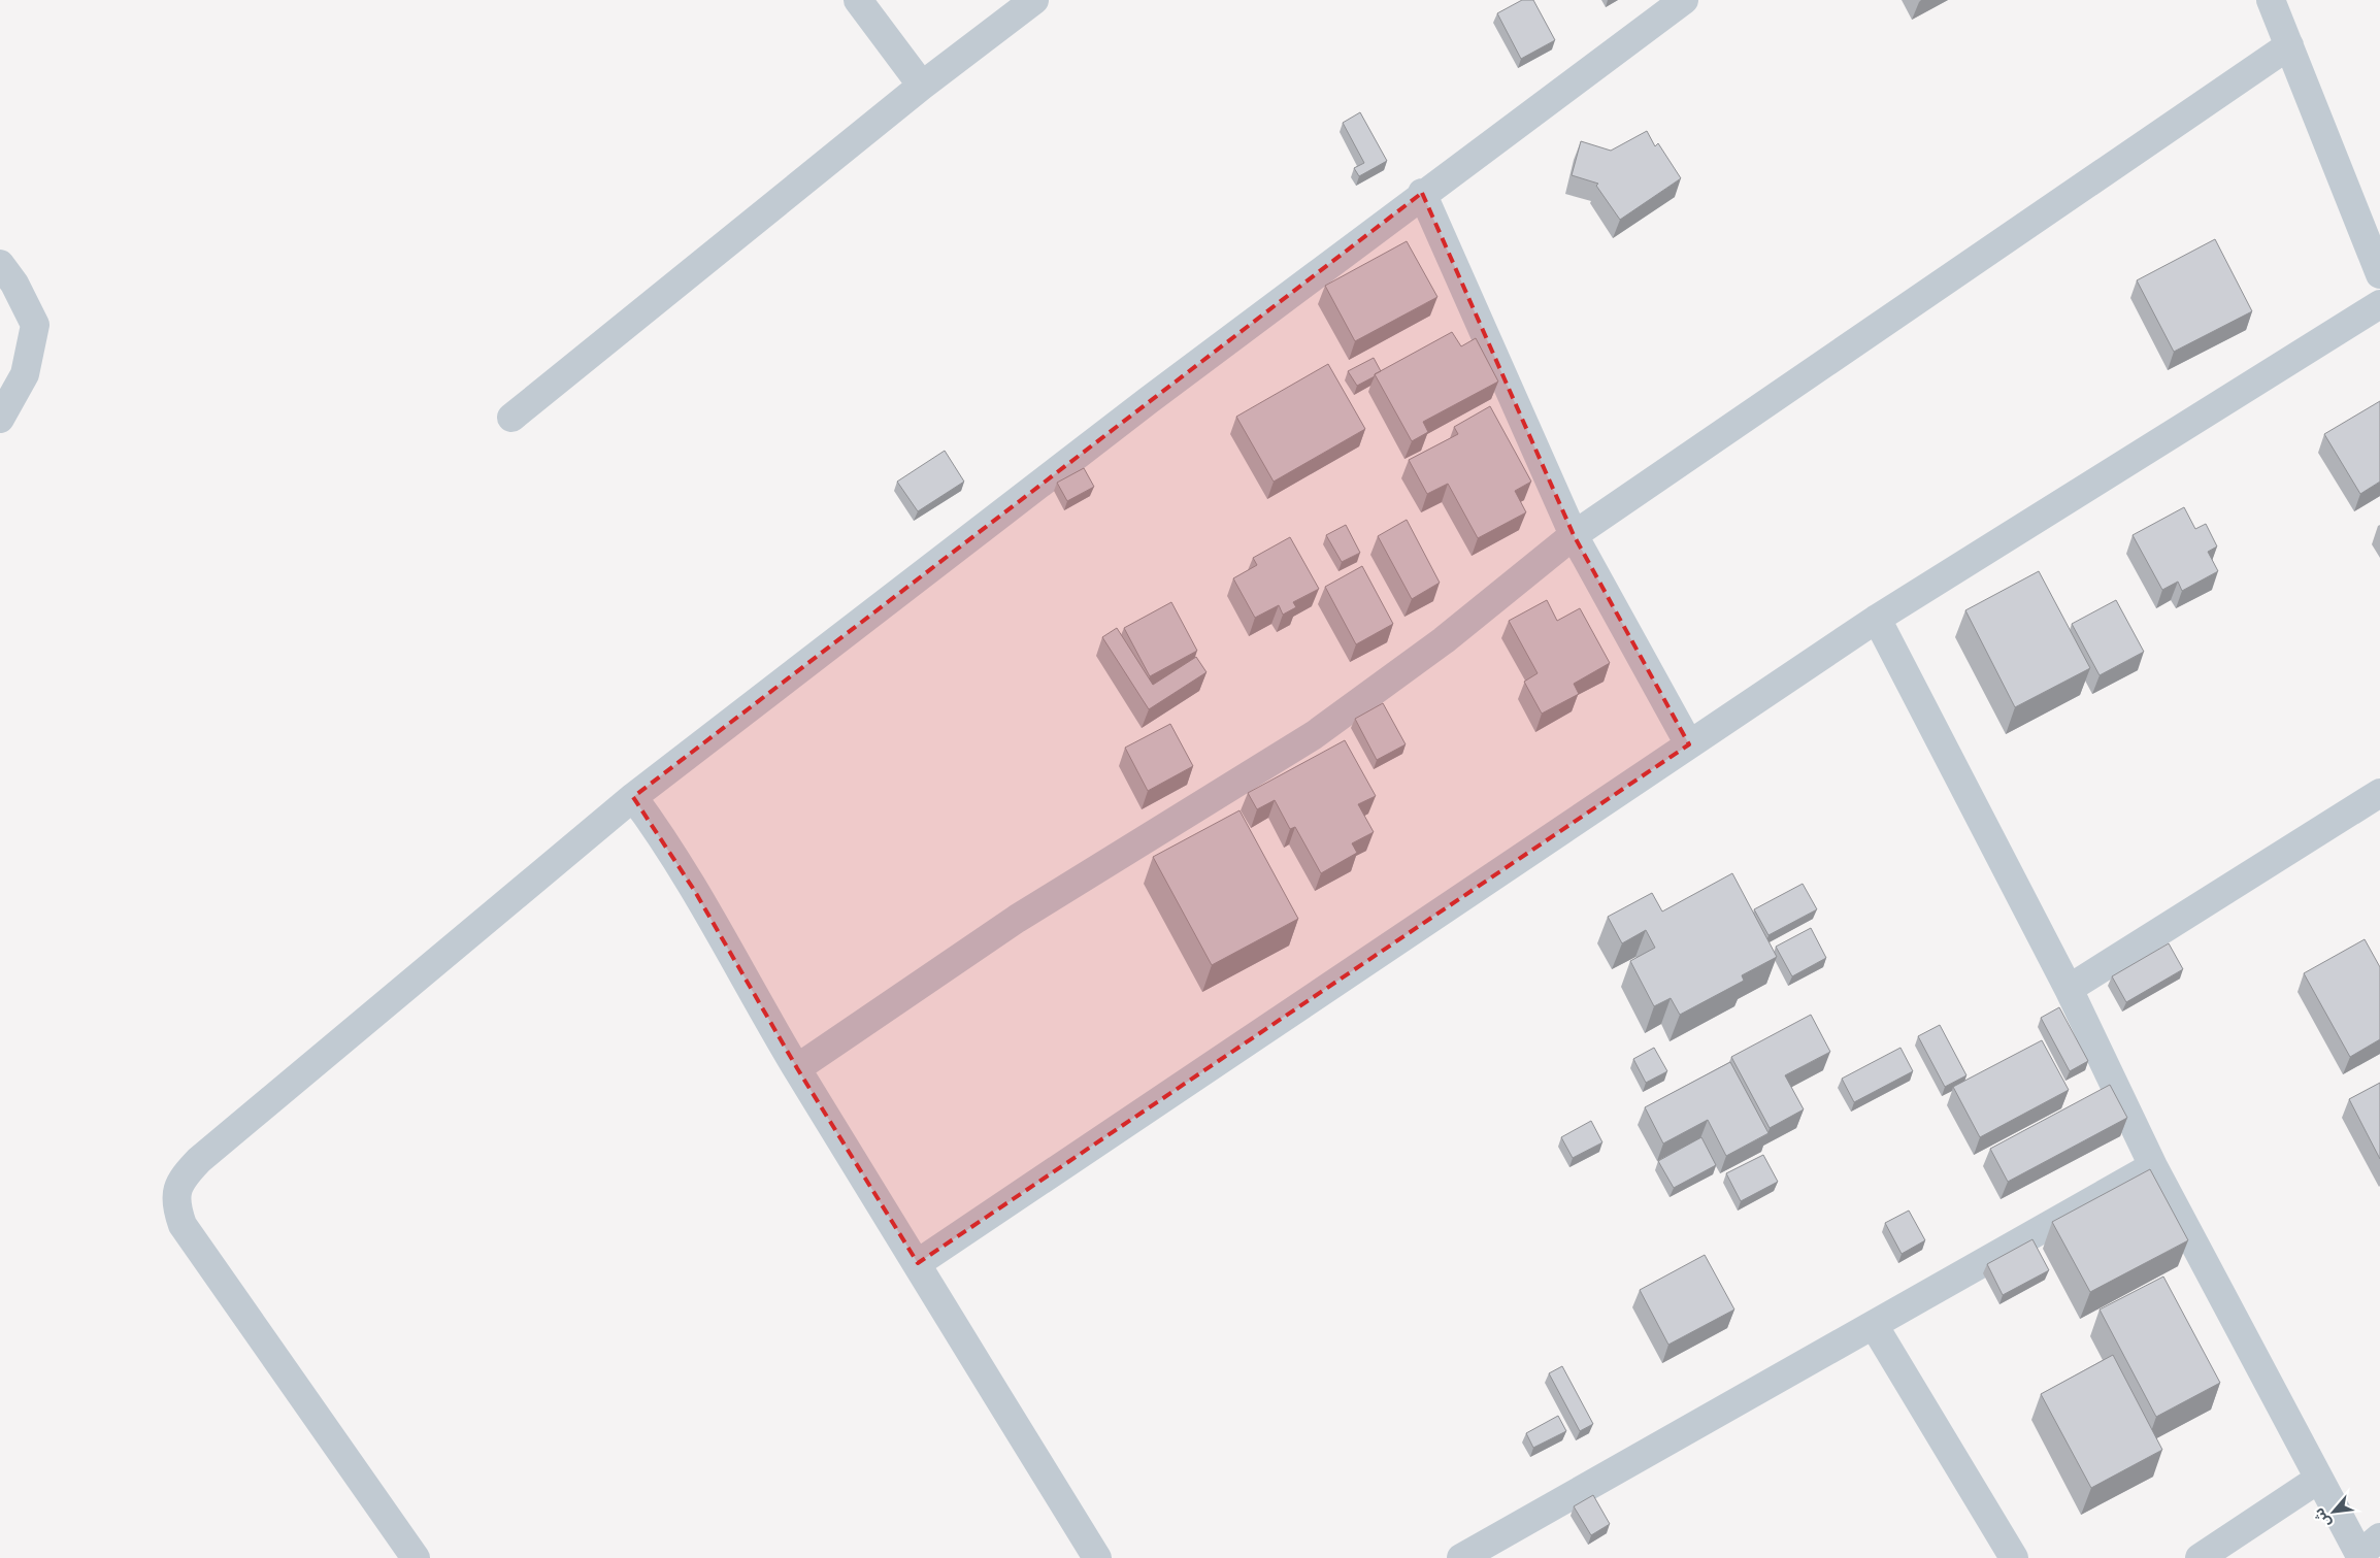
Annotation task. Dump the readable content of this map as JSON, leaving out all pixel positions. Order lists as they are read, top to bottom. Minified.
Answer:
{"north":"bottom left"}
